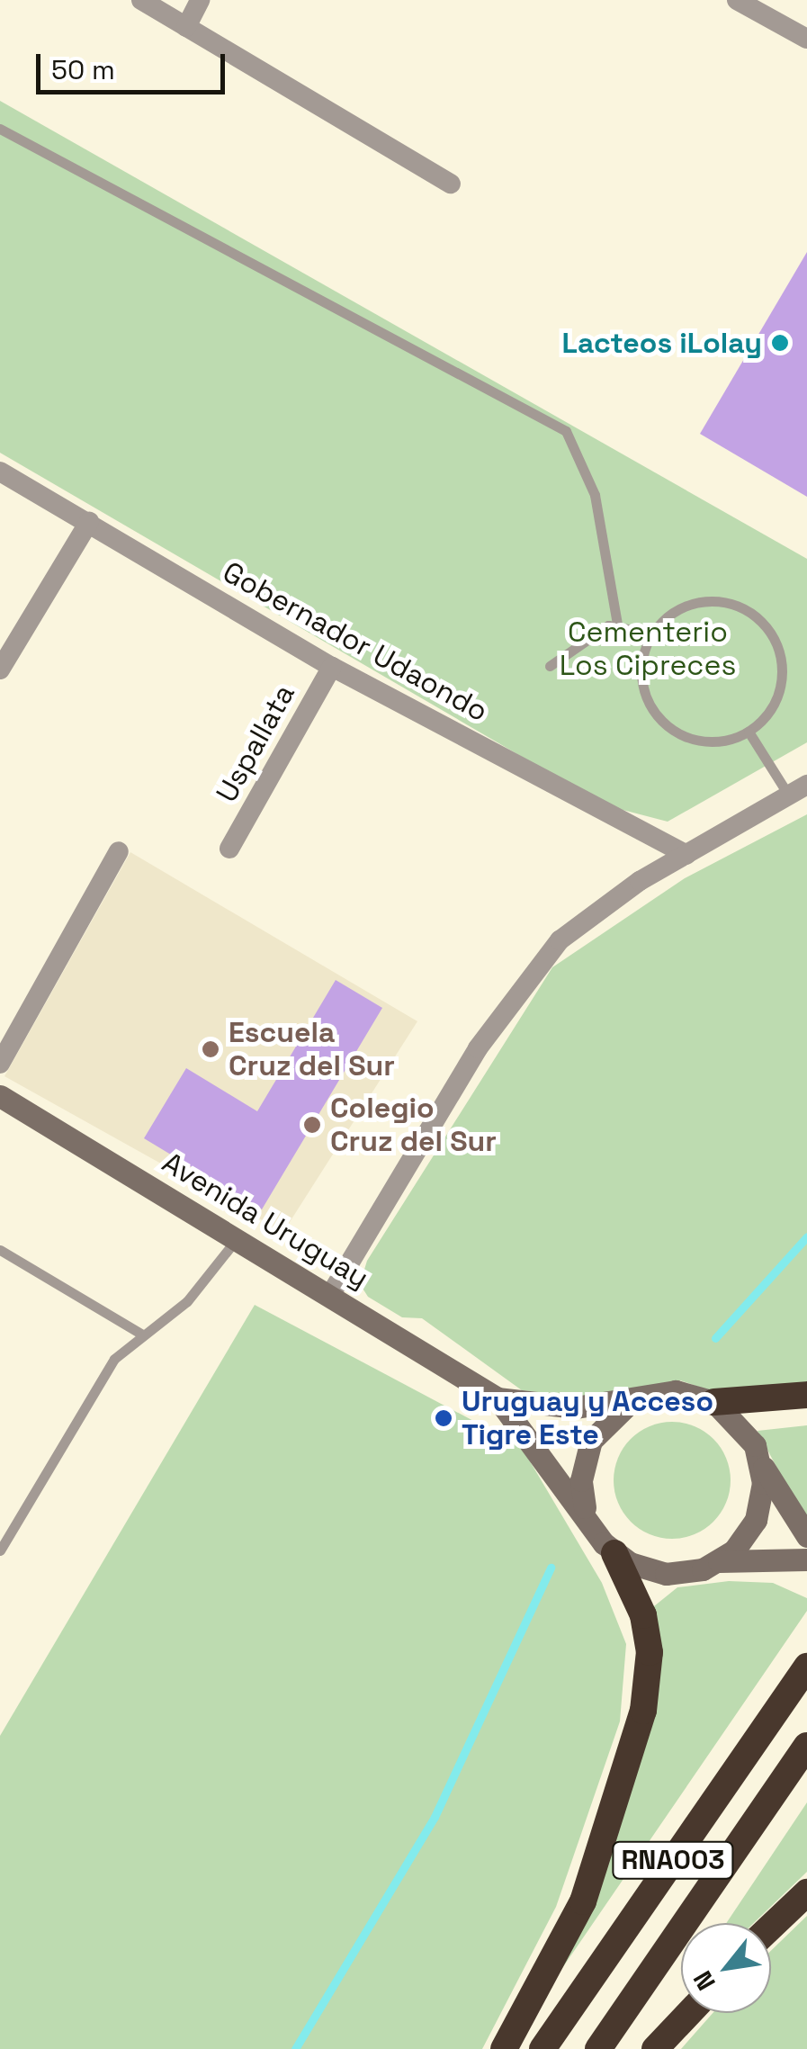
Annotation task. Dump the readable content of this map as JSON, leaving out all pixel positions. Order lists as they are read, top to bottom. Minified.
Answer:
{"streets":{"highway":["RNA003"],"main road":["Avenida Uruguay"],"street":["Gobernador Udaondo","Uspallata"]},"crossings":[["Gobernador Udaondo","Uspallata"]],"parks":["Cementerio Los Cipreces"],"places":["Lacteos iLolay","Escuela Cruz del Sur","Colegio Cruz del Sur","Uruguay y Acceso Tigre Este"],"scale_bar":"50 m","north":"bottom left"}
